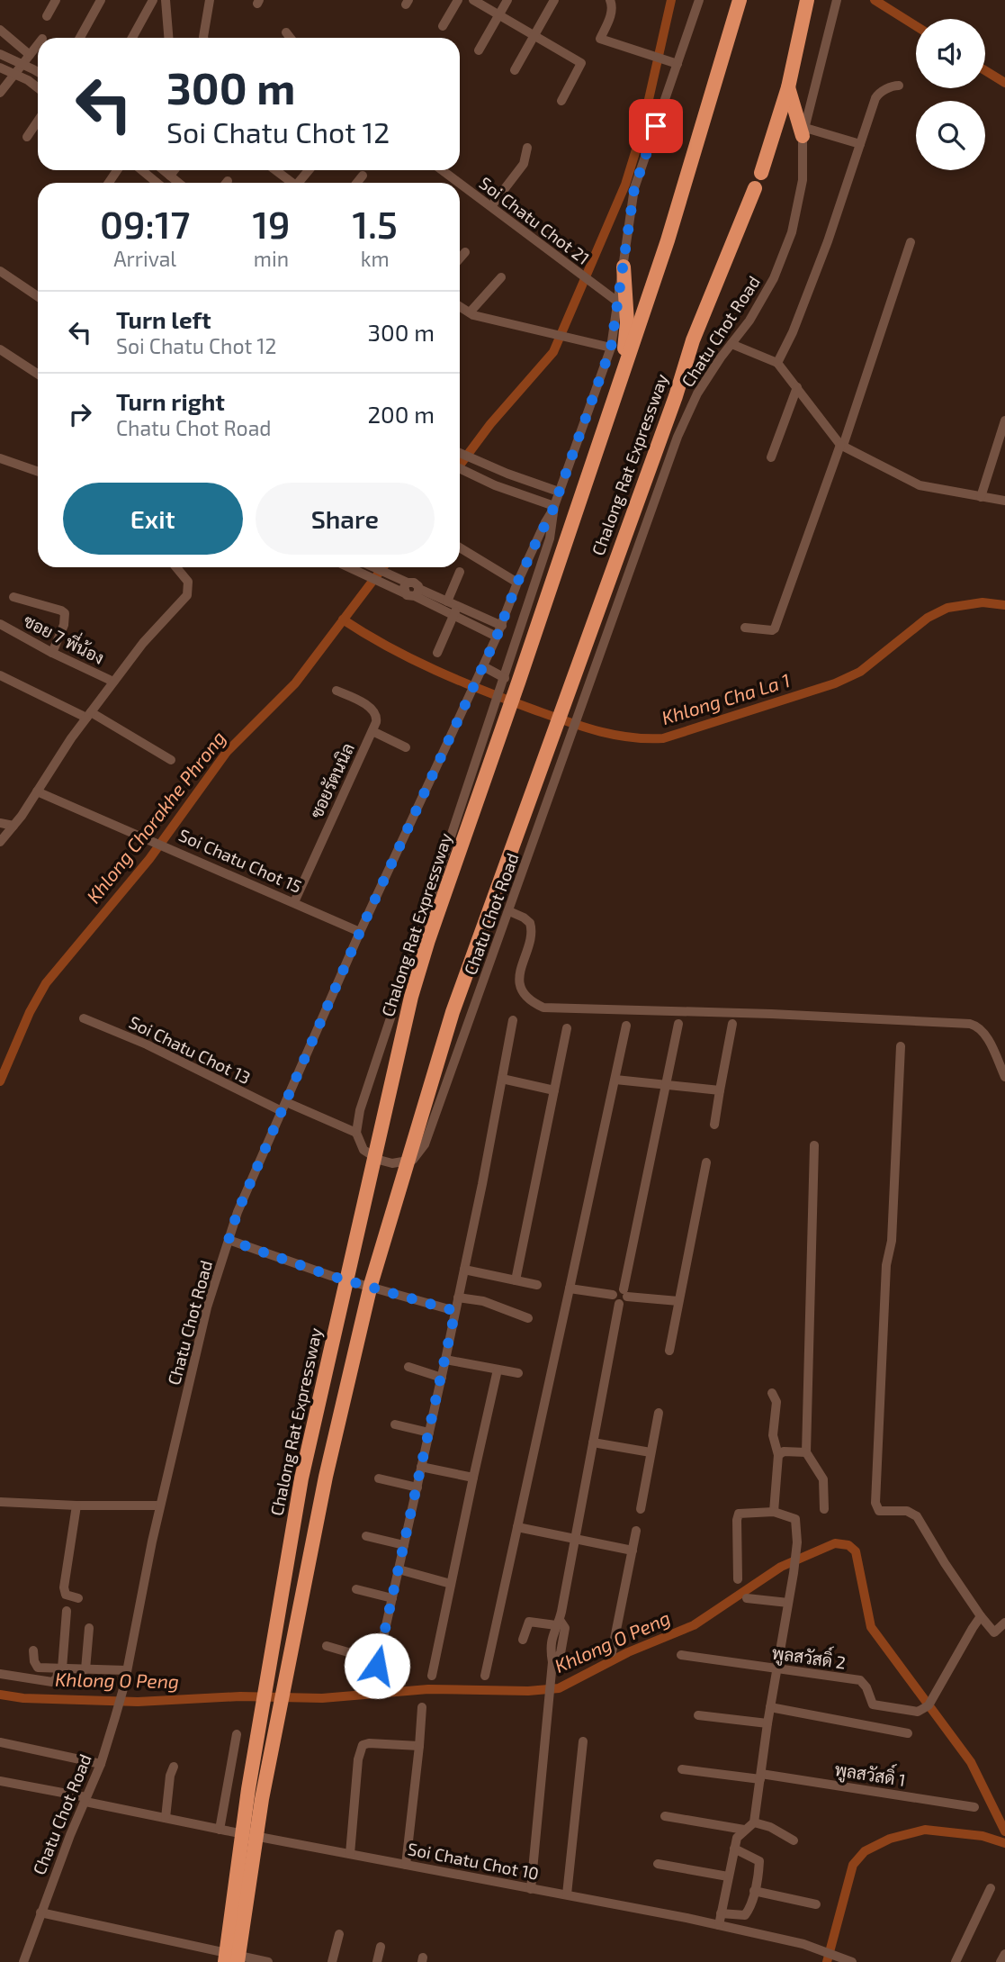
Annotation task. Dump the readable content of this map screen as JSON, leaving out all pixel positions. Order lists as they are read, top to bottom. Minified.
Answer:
{"streets":{"highway":["Chalong Rat Expressway"],"street":["Soi Chatu Chot 21","Chatu Chot Road","ซอย 7 พี่น้อง","ซอยรัตนนิล","Soi Chatu Chot 15","Soi Chatu Chot 13","พูลสวัสดิ์ 2","พูลสวัสดิ์ 1","Soi Chatu Chot 10"]},"crossings":[["Soi Chatu Chot 21","Chatu Chot Road"],["Chatu Chot Road","Chalong Rat Expressway"],["Chatu Chot Road","Soi Chatu Chot 15"],["Chatu Chot Road","Soi Chatu Chot 13"],["Chatu Chot Road","Soi Chatu Chot 10"],["ซอยรัตนนิล","Soi Chatu Chot 15"]],"water":["Khlong Cha La 1","Khlong Chorakhe Phrong","Khlong O Peng"],"page":{"turn":["300 m","Soi Chatu Chot 12"],"eta":["09:17","Arrival","19","min","1.5","km"],"list":[{"name":"Turn left","note":"Soi Chatu Chot 12","value":"300 m"},{"name":"Turn right","note":"Chatu Chot Road","value":"200 m"}],"buttons":["Exit","Share"]}}
